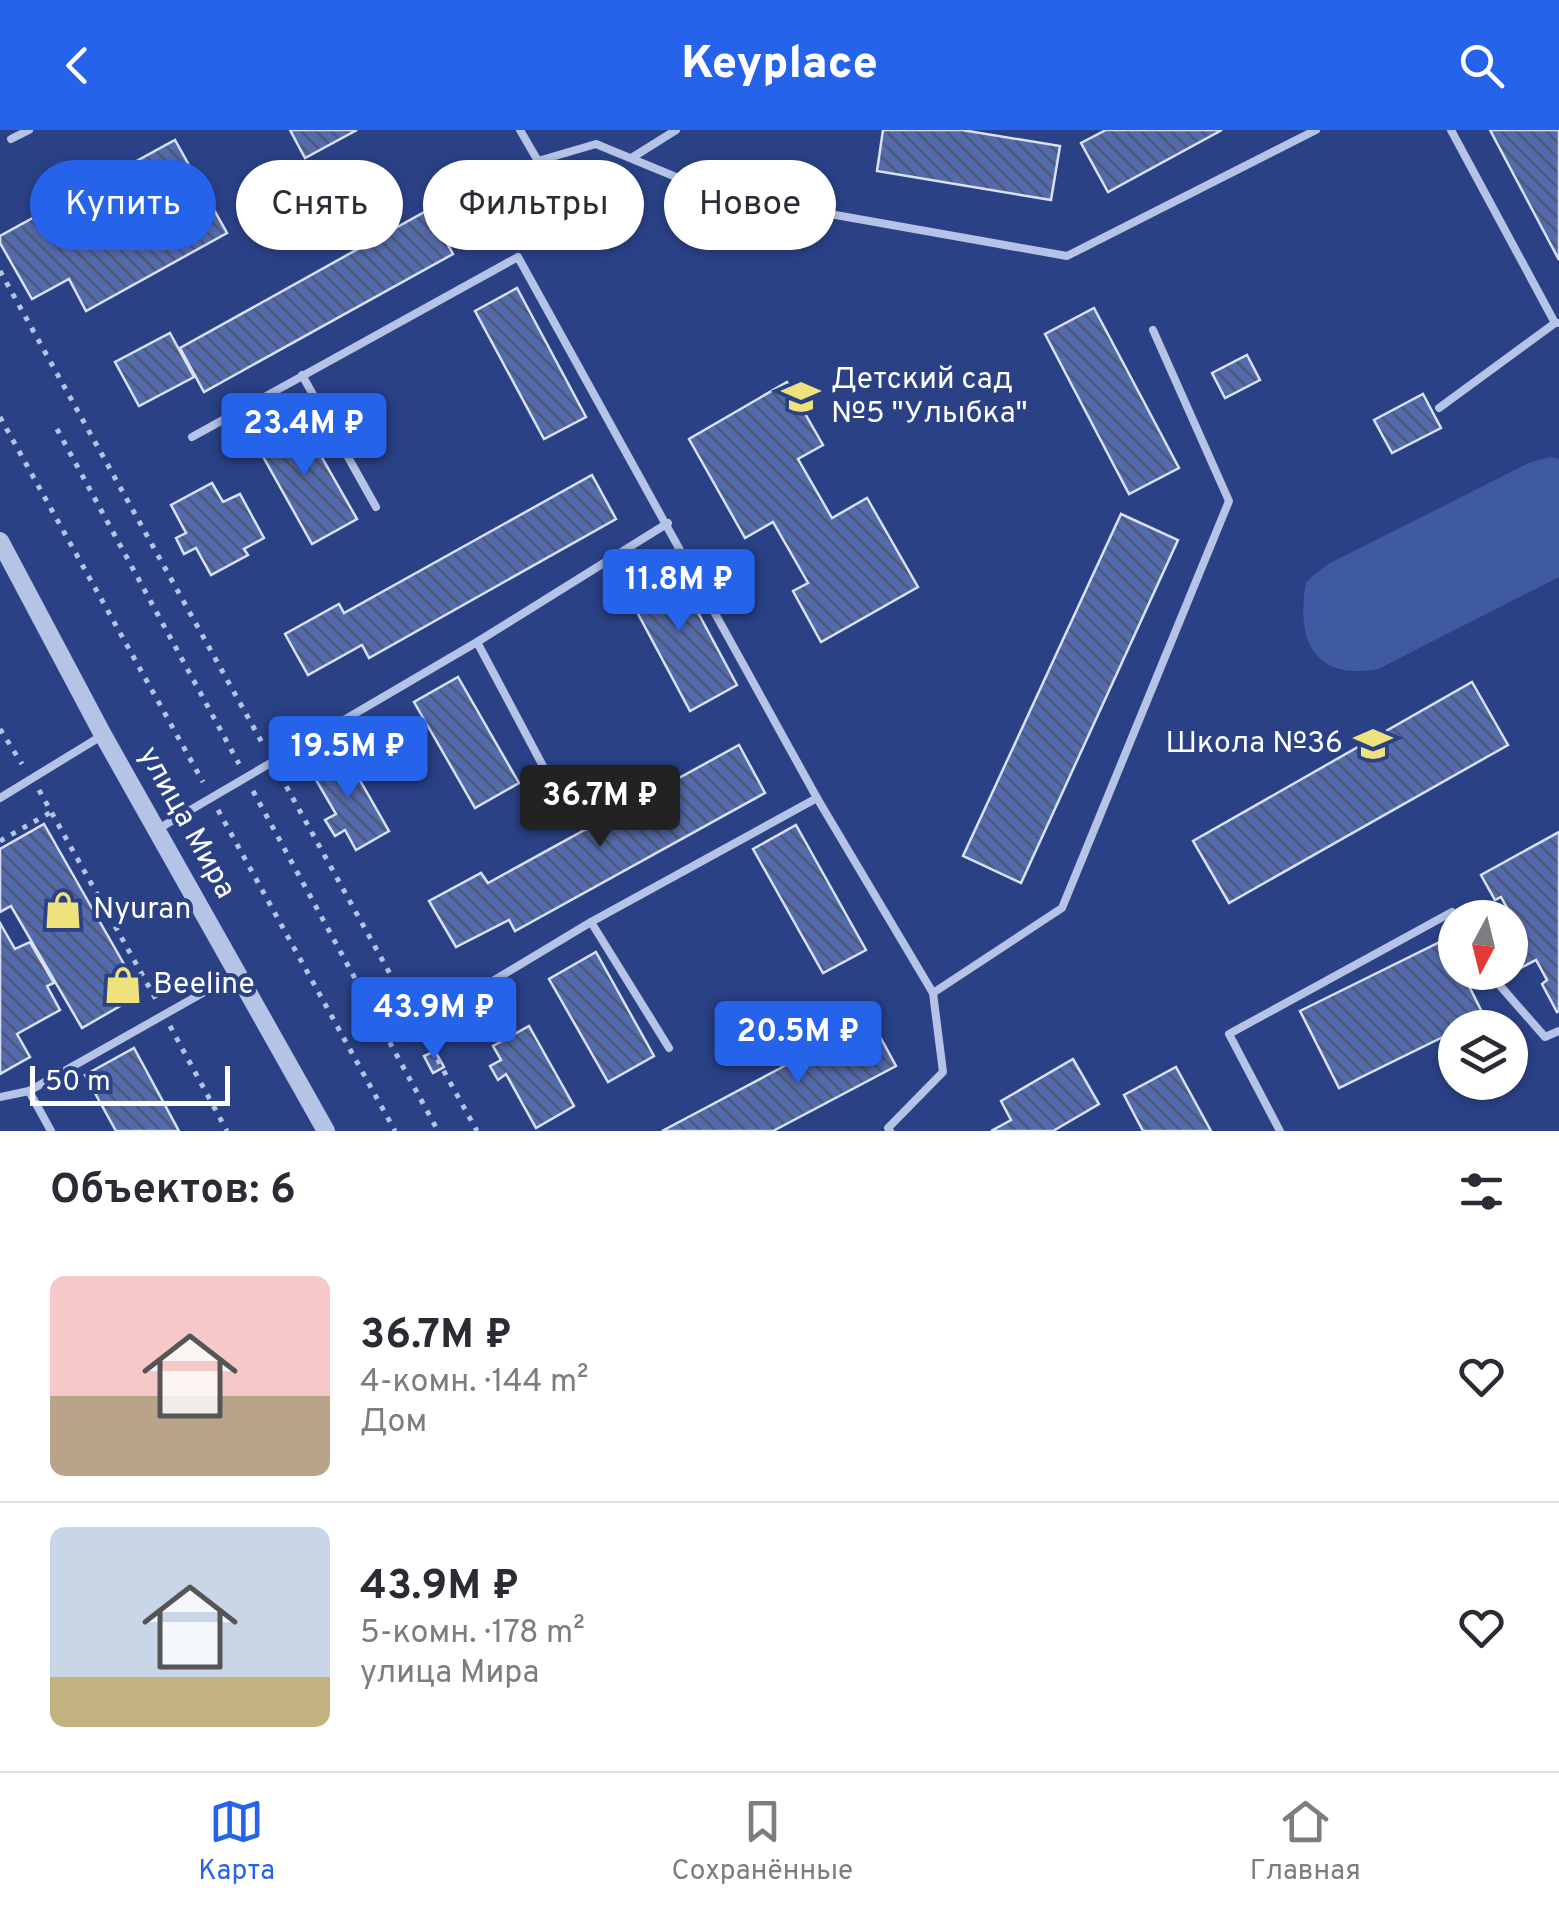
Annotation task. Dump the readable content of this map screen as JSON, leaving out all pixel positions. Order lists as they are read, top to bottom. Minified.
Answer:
{"streets":{"street":["улица Мира"]},"places":{"school or university":["Детский сад №5 \"Улыбка\"","Школа №36"],"shop":["Nyuran","Beeline"]},"scale_bar":"50 m","north":"bottom","page":{"header":"Keyplace","chip":["Купить","Снять","Фильтры","Новое"],"price":["23.4M ₽","11.8M ₽","19.5M ₽","36.7M ₽","43.9M ₽","20.5M ₽"],"scale":"50 m","heading":"Объектов: 6","list":[{"name":"36.7M ₽","note":"4-комн. · 144 m² · Дом"},{"name":"43.9M ₽","note":"5-комн. · 178 m² · улица Мира"}],"tabs":["Карта","Сохранённые","Главная"]}}
